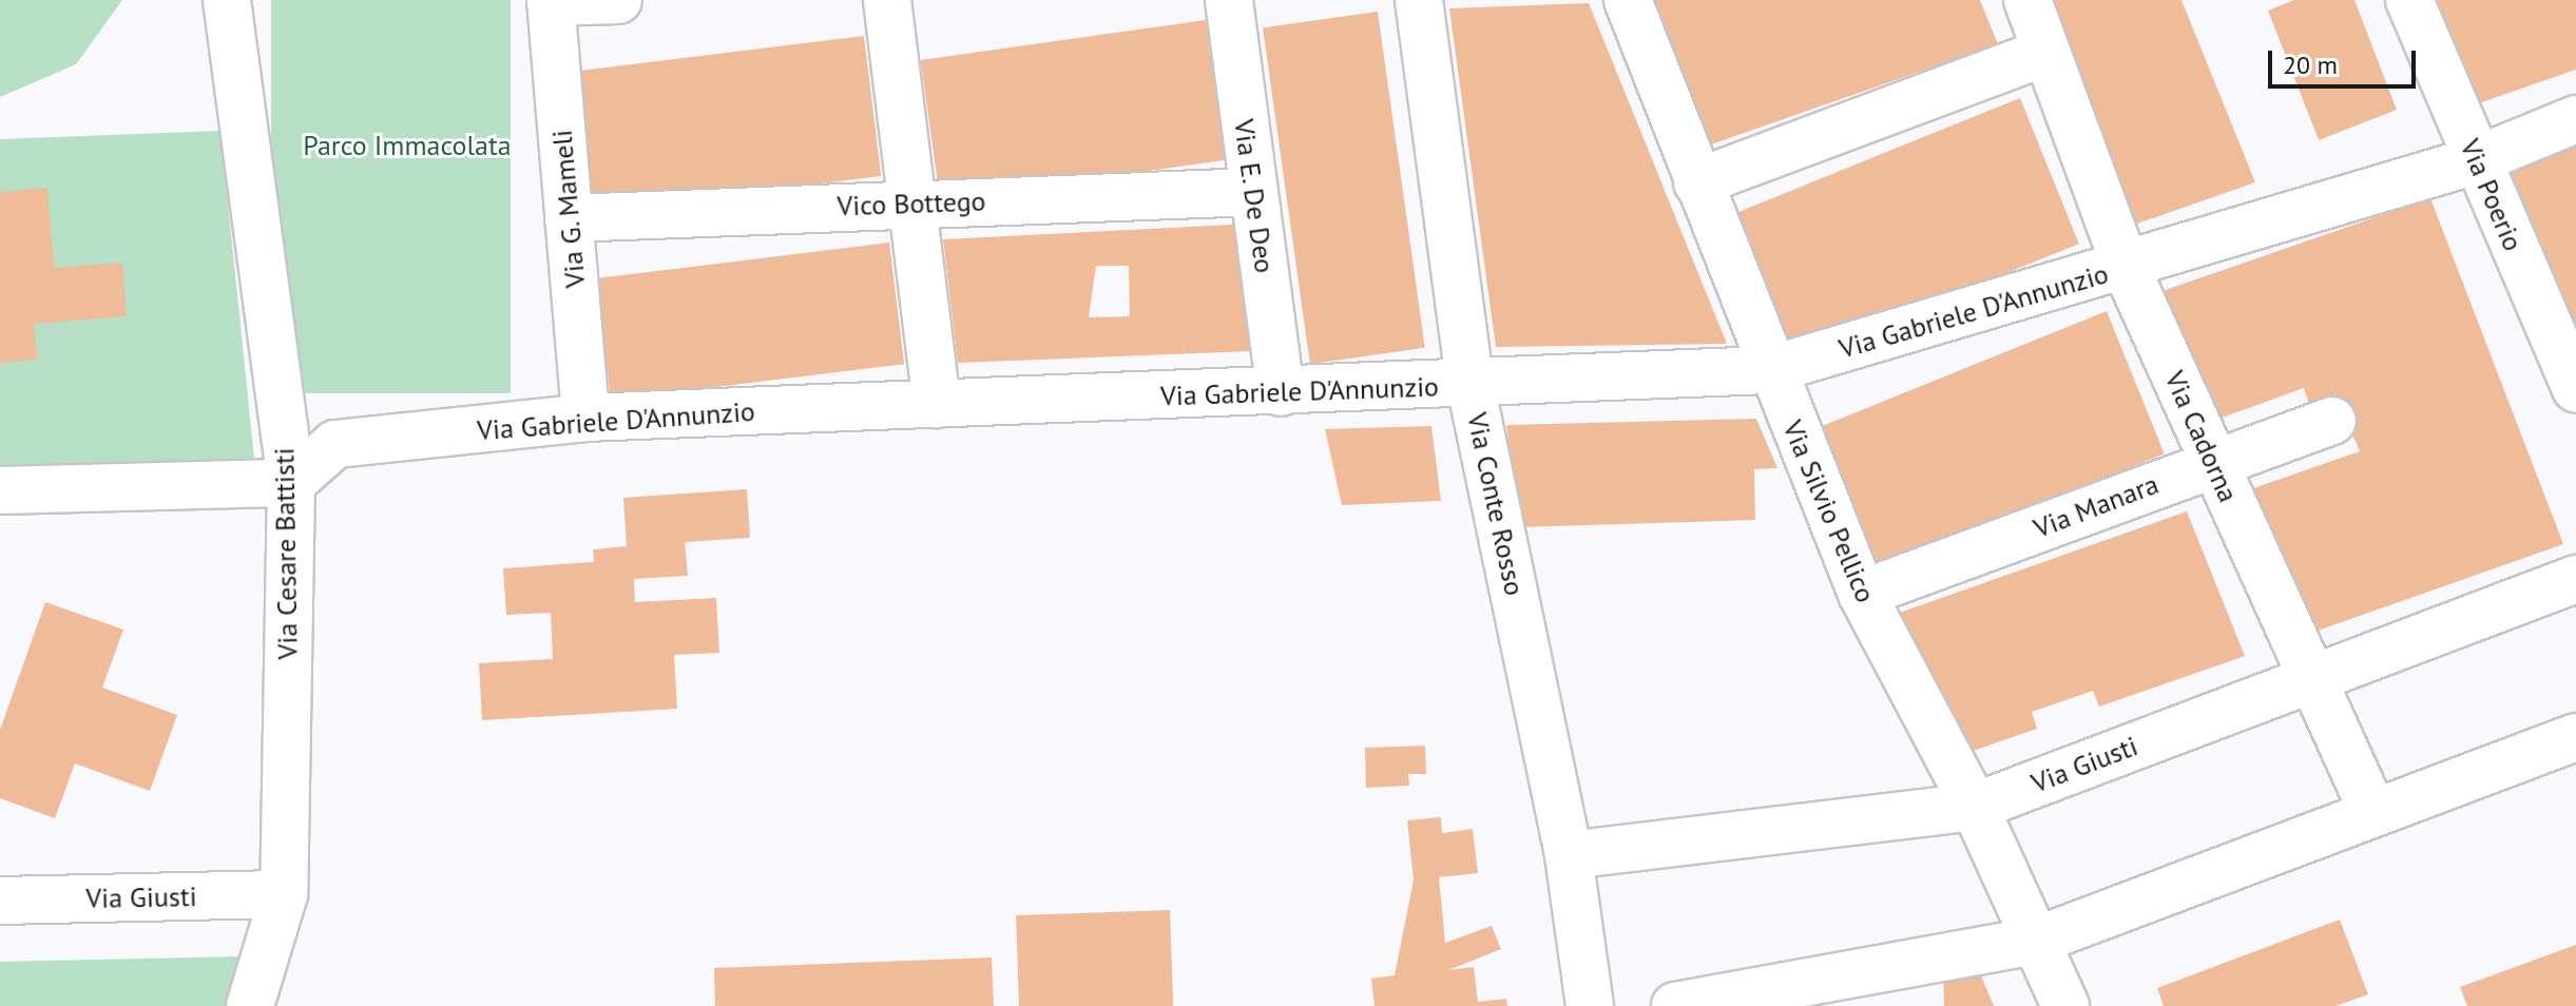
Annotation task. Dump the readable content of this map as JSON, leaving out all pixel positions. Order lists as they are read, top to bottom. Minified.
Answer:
{"streets":{"street":["Via Poerio","Via E. De Deo","Vico Bottego","Via G. Mameli","Via Gabriele D'Annunzio","Via Cadorna","Via Conte Rosso","Via Manara","Via Silvio Pellico","Via Cesare Battisti","Via Giusti"]},"crossings":[["Via Poerio","Via Gabriele D'Annunzio"],["Via E. De Deo","Vico Bottego"],["Via E. De Deo","Via Gabriele D'Annunzio"],["Vico Bottego","Via G. Mameli"],["Via G. Mameli","Via Gabriele D'Annunzio"],["Via Gabriele D'Annunzio","Via Cadorna"],["Via Gabriele D'Annunzio","Via Conte Rosso"],["Via Gabriele D'Annunzio","Via Silvio Pellico"],["Via Gabriele D'Annunzio","Via Cesare Battisti"],["Via Cadorna","Via Manara"],["Via Cadorna","Via Giusti"],["Via Conte Rosso","Via Giusti"],["Via Manara","Via Silvio Pellico"],["Via Silvio Pellico","Via Giusti"],["Via Cesare Battisti","Via Giusti"]],"parks":["Parco Immacolata"],"scale_bar":"20 m"}
